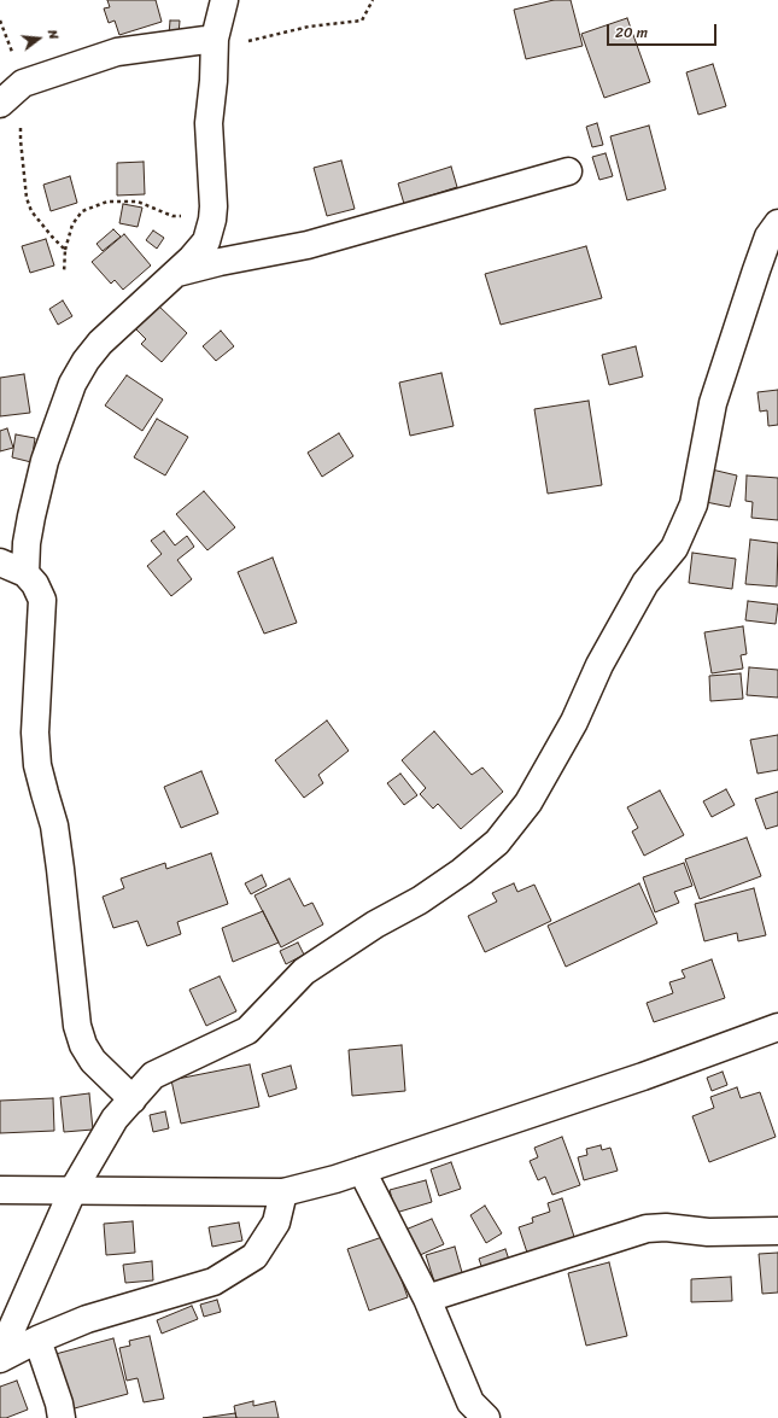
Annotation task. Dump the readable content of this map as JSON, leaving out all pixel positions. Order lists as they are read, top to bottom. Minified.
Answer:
{"scale_bar":"20 m","north":"right"}
